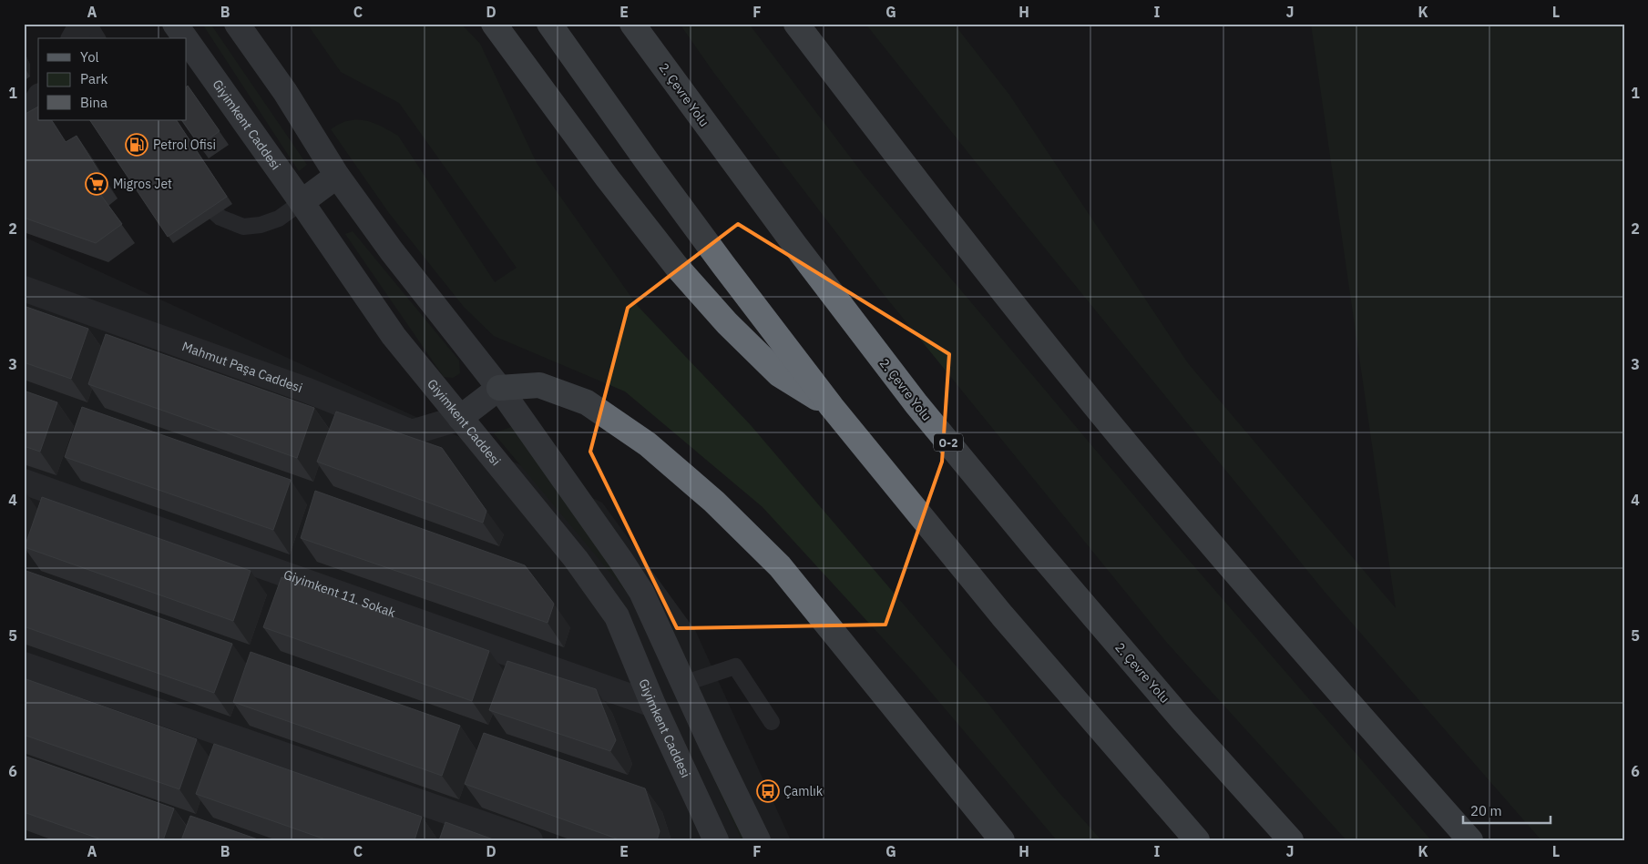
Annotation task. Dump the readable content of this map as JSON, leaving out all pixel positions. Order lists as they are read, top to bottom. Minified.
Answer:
{"streets":{"highway":["2. Çevre Yolu","O-2"],"main road":["Giyimkent Caddesi"],"street":["Mahmut Paşa Caddesi","Giyimkent 11. Sokak"]},"crossings":[["Giyimkent Caddesi","Mahmut Paşa Caddesi"],["Giyimkent Caddesi","Giyimkent 11. Sokak"]],"places":{"fuel station":["Petrol Ofisi"],"supermarket":["Migros Jet"],"bus stop":["Çamlık"]},"legend":["Yol","Park","Bina"],"scale_bar":"20 m","grid":{"columns":["A","B","C","D","E","F","G","H","I","J","K","L"],"rows":["1","2","3","4","5","6"]}}
